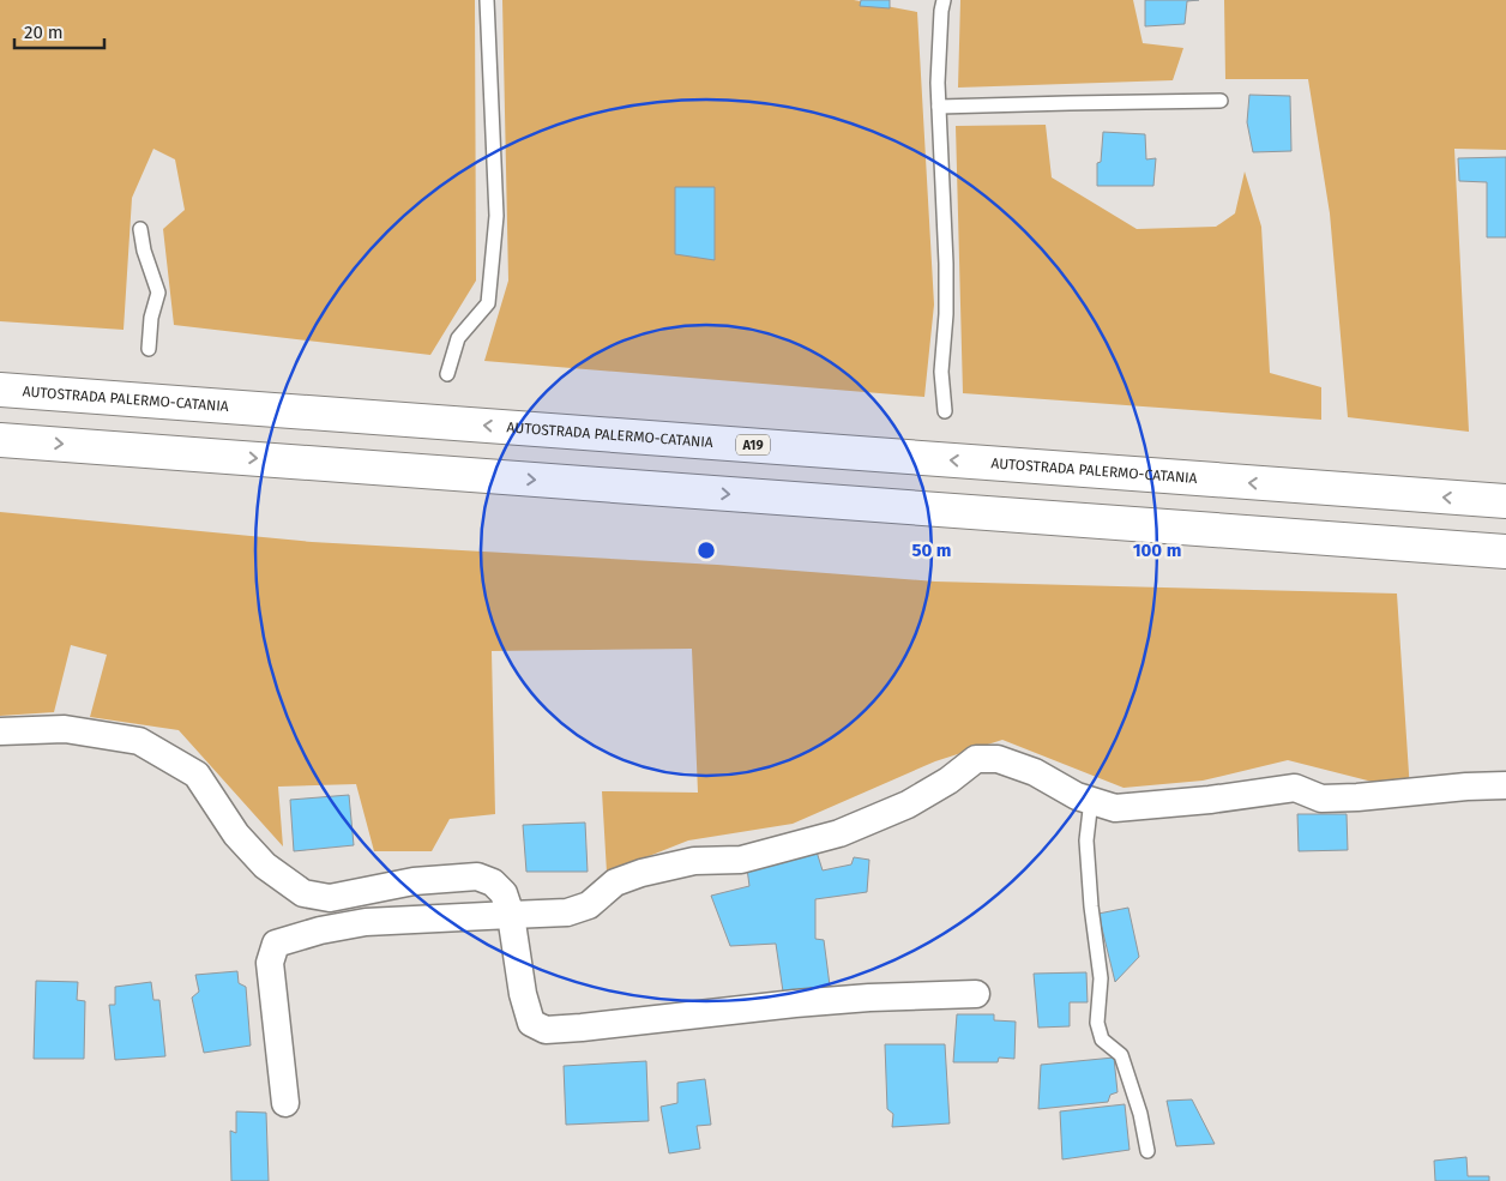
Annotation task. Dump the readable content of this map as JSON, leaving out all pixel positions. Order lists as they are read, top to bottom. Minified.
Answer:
{"streets":{"highway":["AUTOSTRADA PALERMO-CATANIA","A19"]},"scale_bar":"20 m","rings":["50 m","100 m"]}
